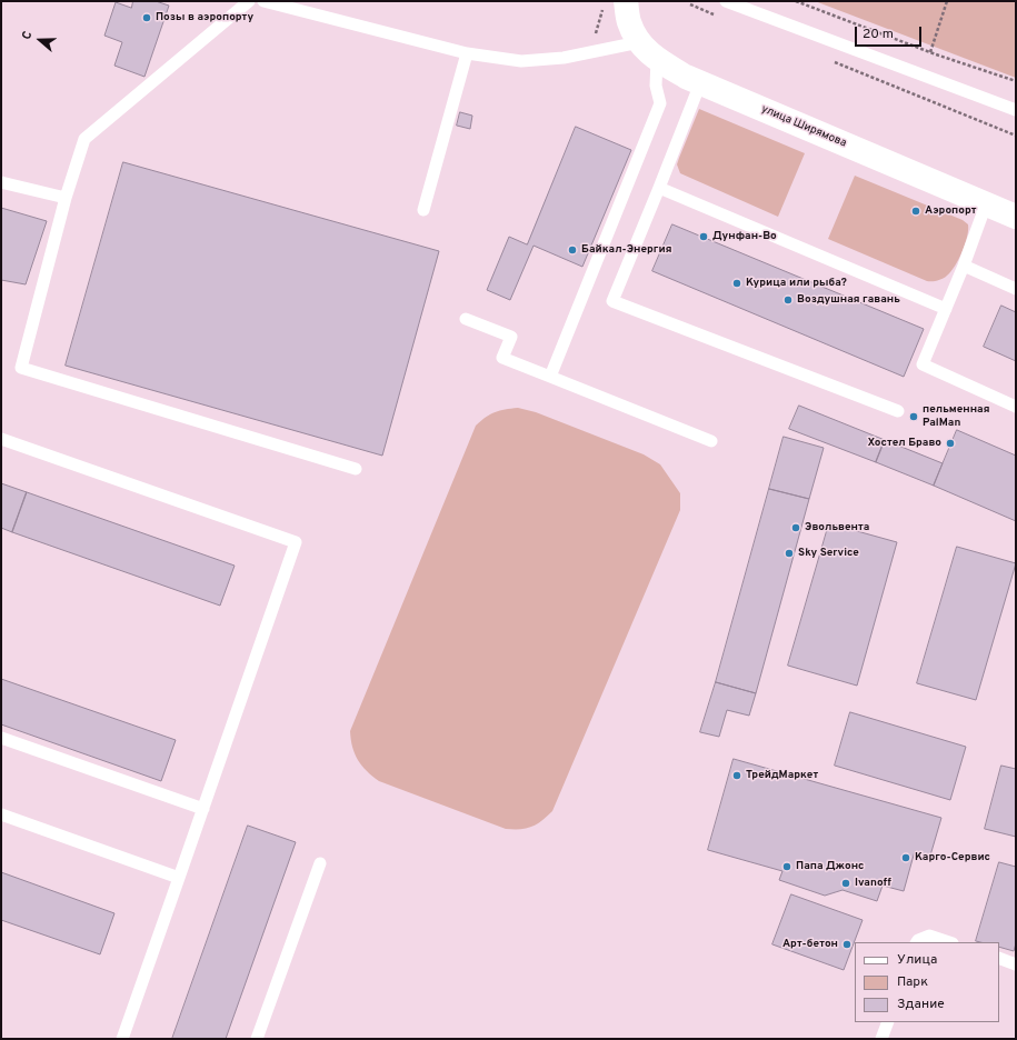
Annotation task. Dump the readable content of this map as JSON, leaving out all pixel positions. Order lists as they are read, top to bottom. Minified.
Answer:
{"streets":{"main road":["улица Ширямова"]},"places":["Позы в аэропорту","Аэропорт","Дунфан-Во","Байкал-Энергия","Курица или рыба?","Воздушная гавань","пельменная PalMan","Хостел Браво","Эвольвента","Sky Service","ТрейдМаркет","Карго-Сервис","Папа Джонс","Ivanoff","Арт-бетон"],"legend":["Улица","Парк","Здание"],"scale_bar":"20 m","north":"left"}
